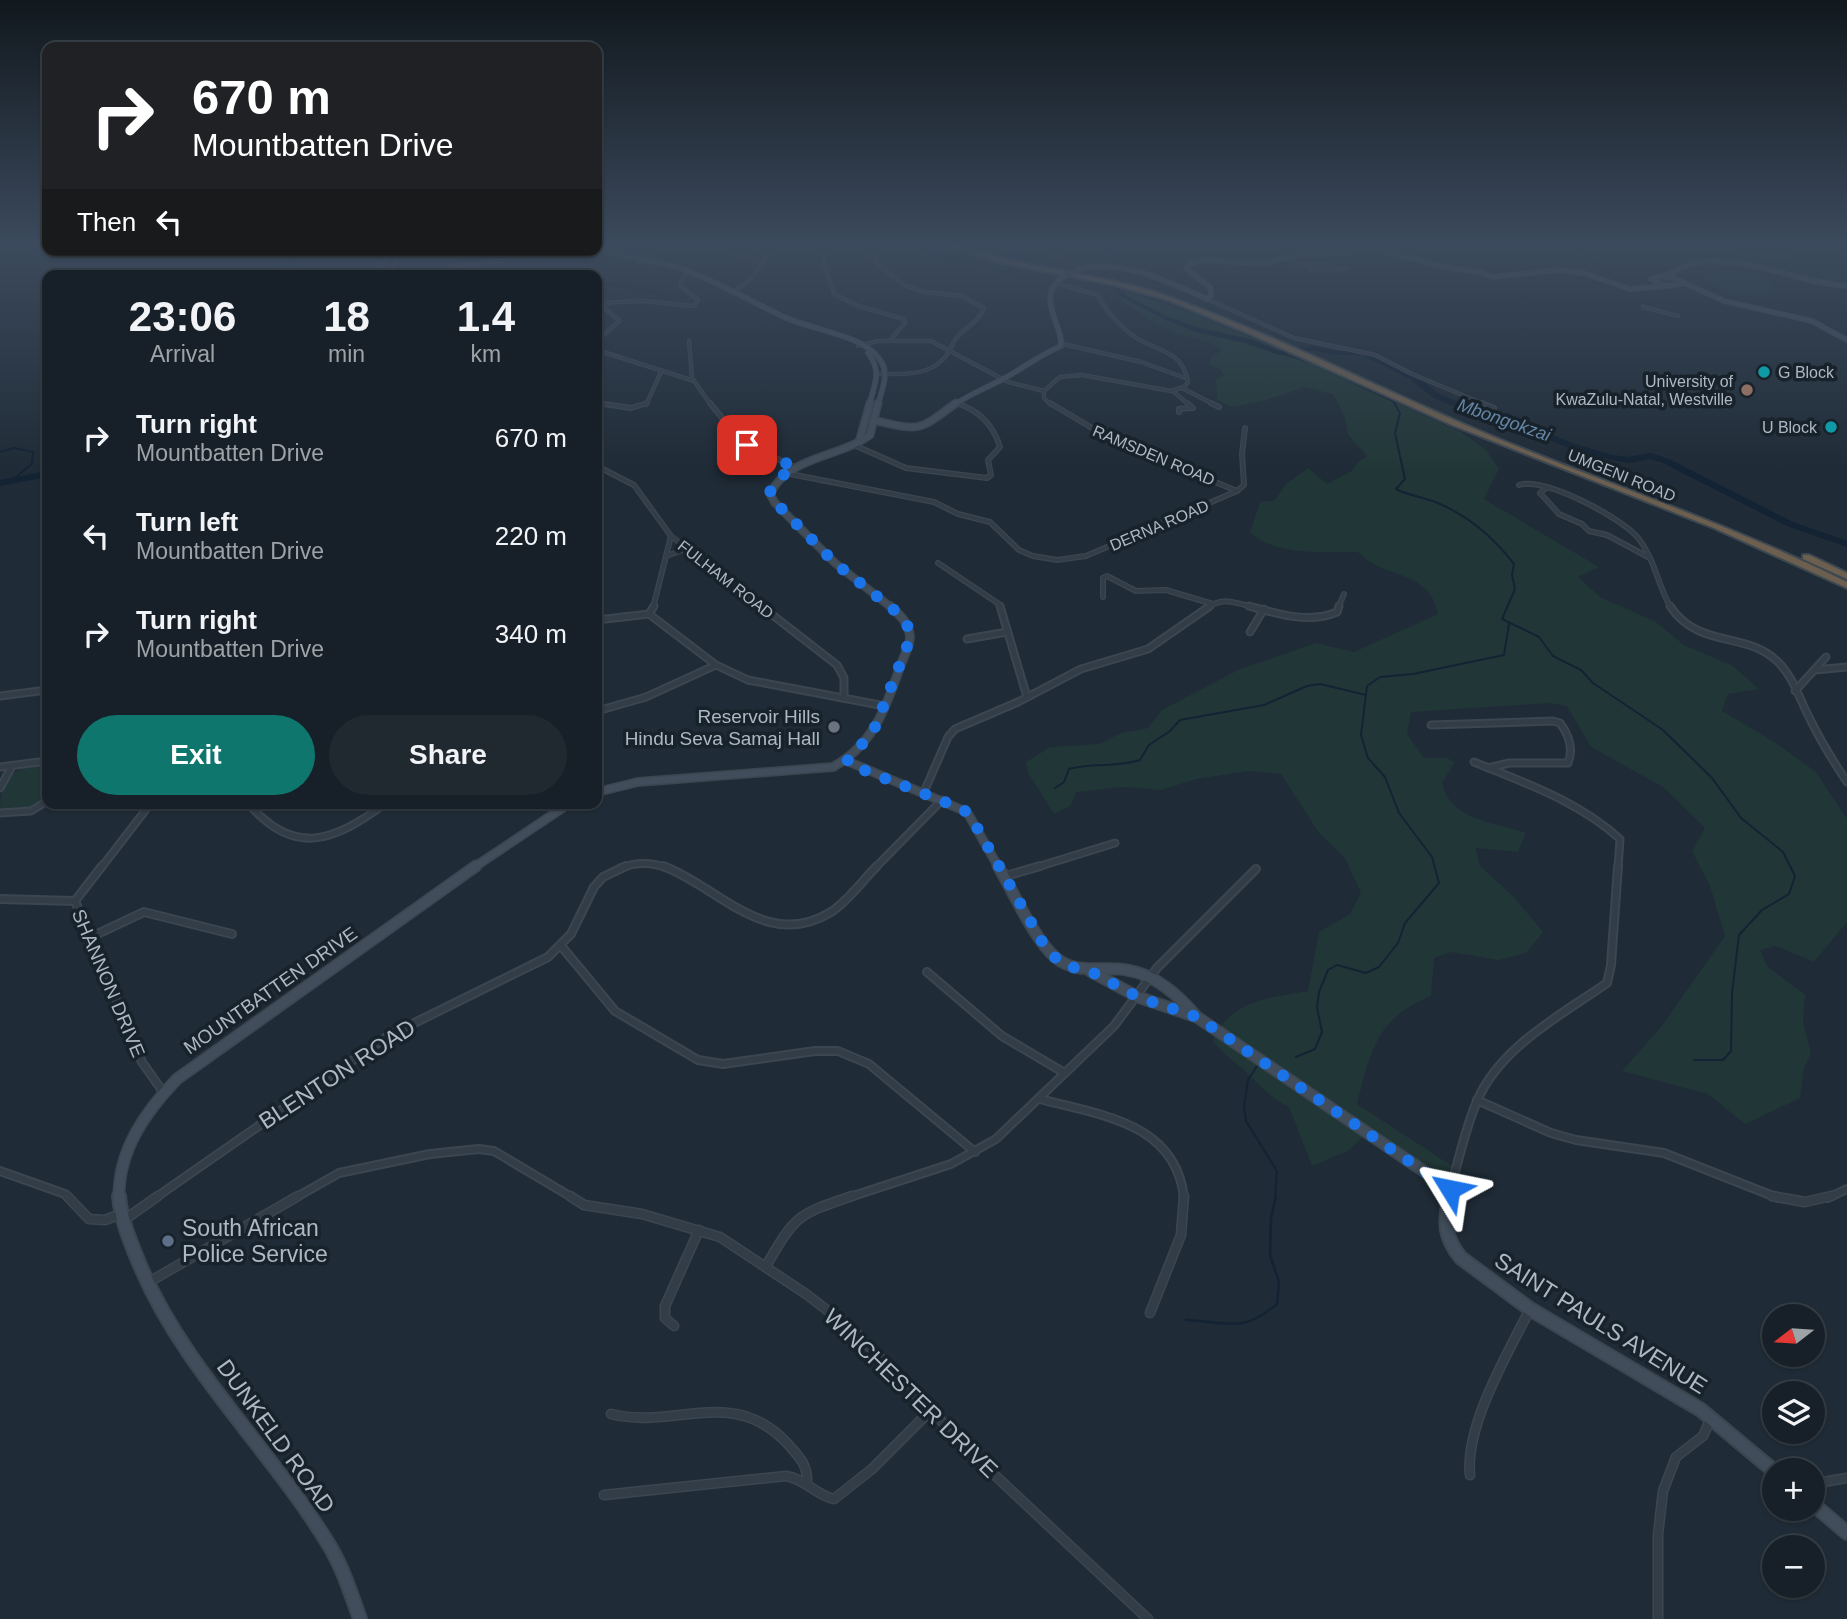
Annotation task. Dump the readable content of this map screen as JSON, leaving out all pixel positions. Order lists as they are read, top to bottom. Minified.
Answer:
{"streets":{"highway":["UMGENI ROAD"],"street":["RAMSDEN ROAD","DERNA ROAD","FULHAM ROAD","SHANNON DRIVE","MOUNTBATTEN DRIVE","BLENTON ROAD","SAINT PAULS AVENUE","WINCHESTER DRIVE","DUNKELD ROAD"]},"crossings":[["RAMSDEN ROAD","DERNA ROAD"],["SHANNON DRIVE","MOUNTBATTEN DRIVE"],["MOUNTBATTEN DRIVE","BLENTON ROAD"],["MOUNTBATTEN DRIVE","WINCHESTER DRIVE"],["MOUNTBATTEN DRIVE","DUNKELD ROAD"],["WINCHESTER DRIVE","DUNKELD ROAD"]],"water":["Mbongokzai"],"places":["G Block","University of KwaZulu-Natal, Westville","U Block","Reservoir Hills Hindu Seva Samaj Hall","South African Police Service"],"north":"left","page":{"turn":["670 m","Mountbatten Drive"],"then":"Then","eta":["23:06","Arrival","18","min","1.4","km"],"list":[{"name":"Turn right","note":"Mountbatten Drive","value":"670 m"},{"name":"Turn left","note":"Mountbatten Drive","value":"220 m"},{"name":"Turn right","note":"Mountbatten Drive","value":"340 m"}],"buttons":["Exit","Share"],"map_buttons":["+","−"]}}
